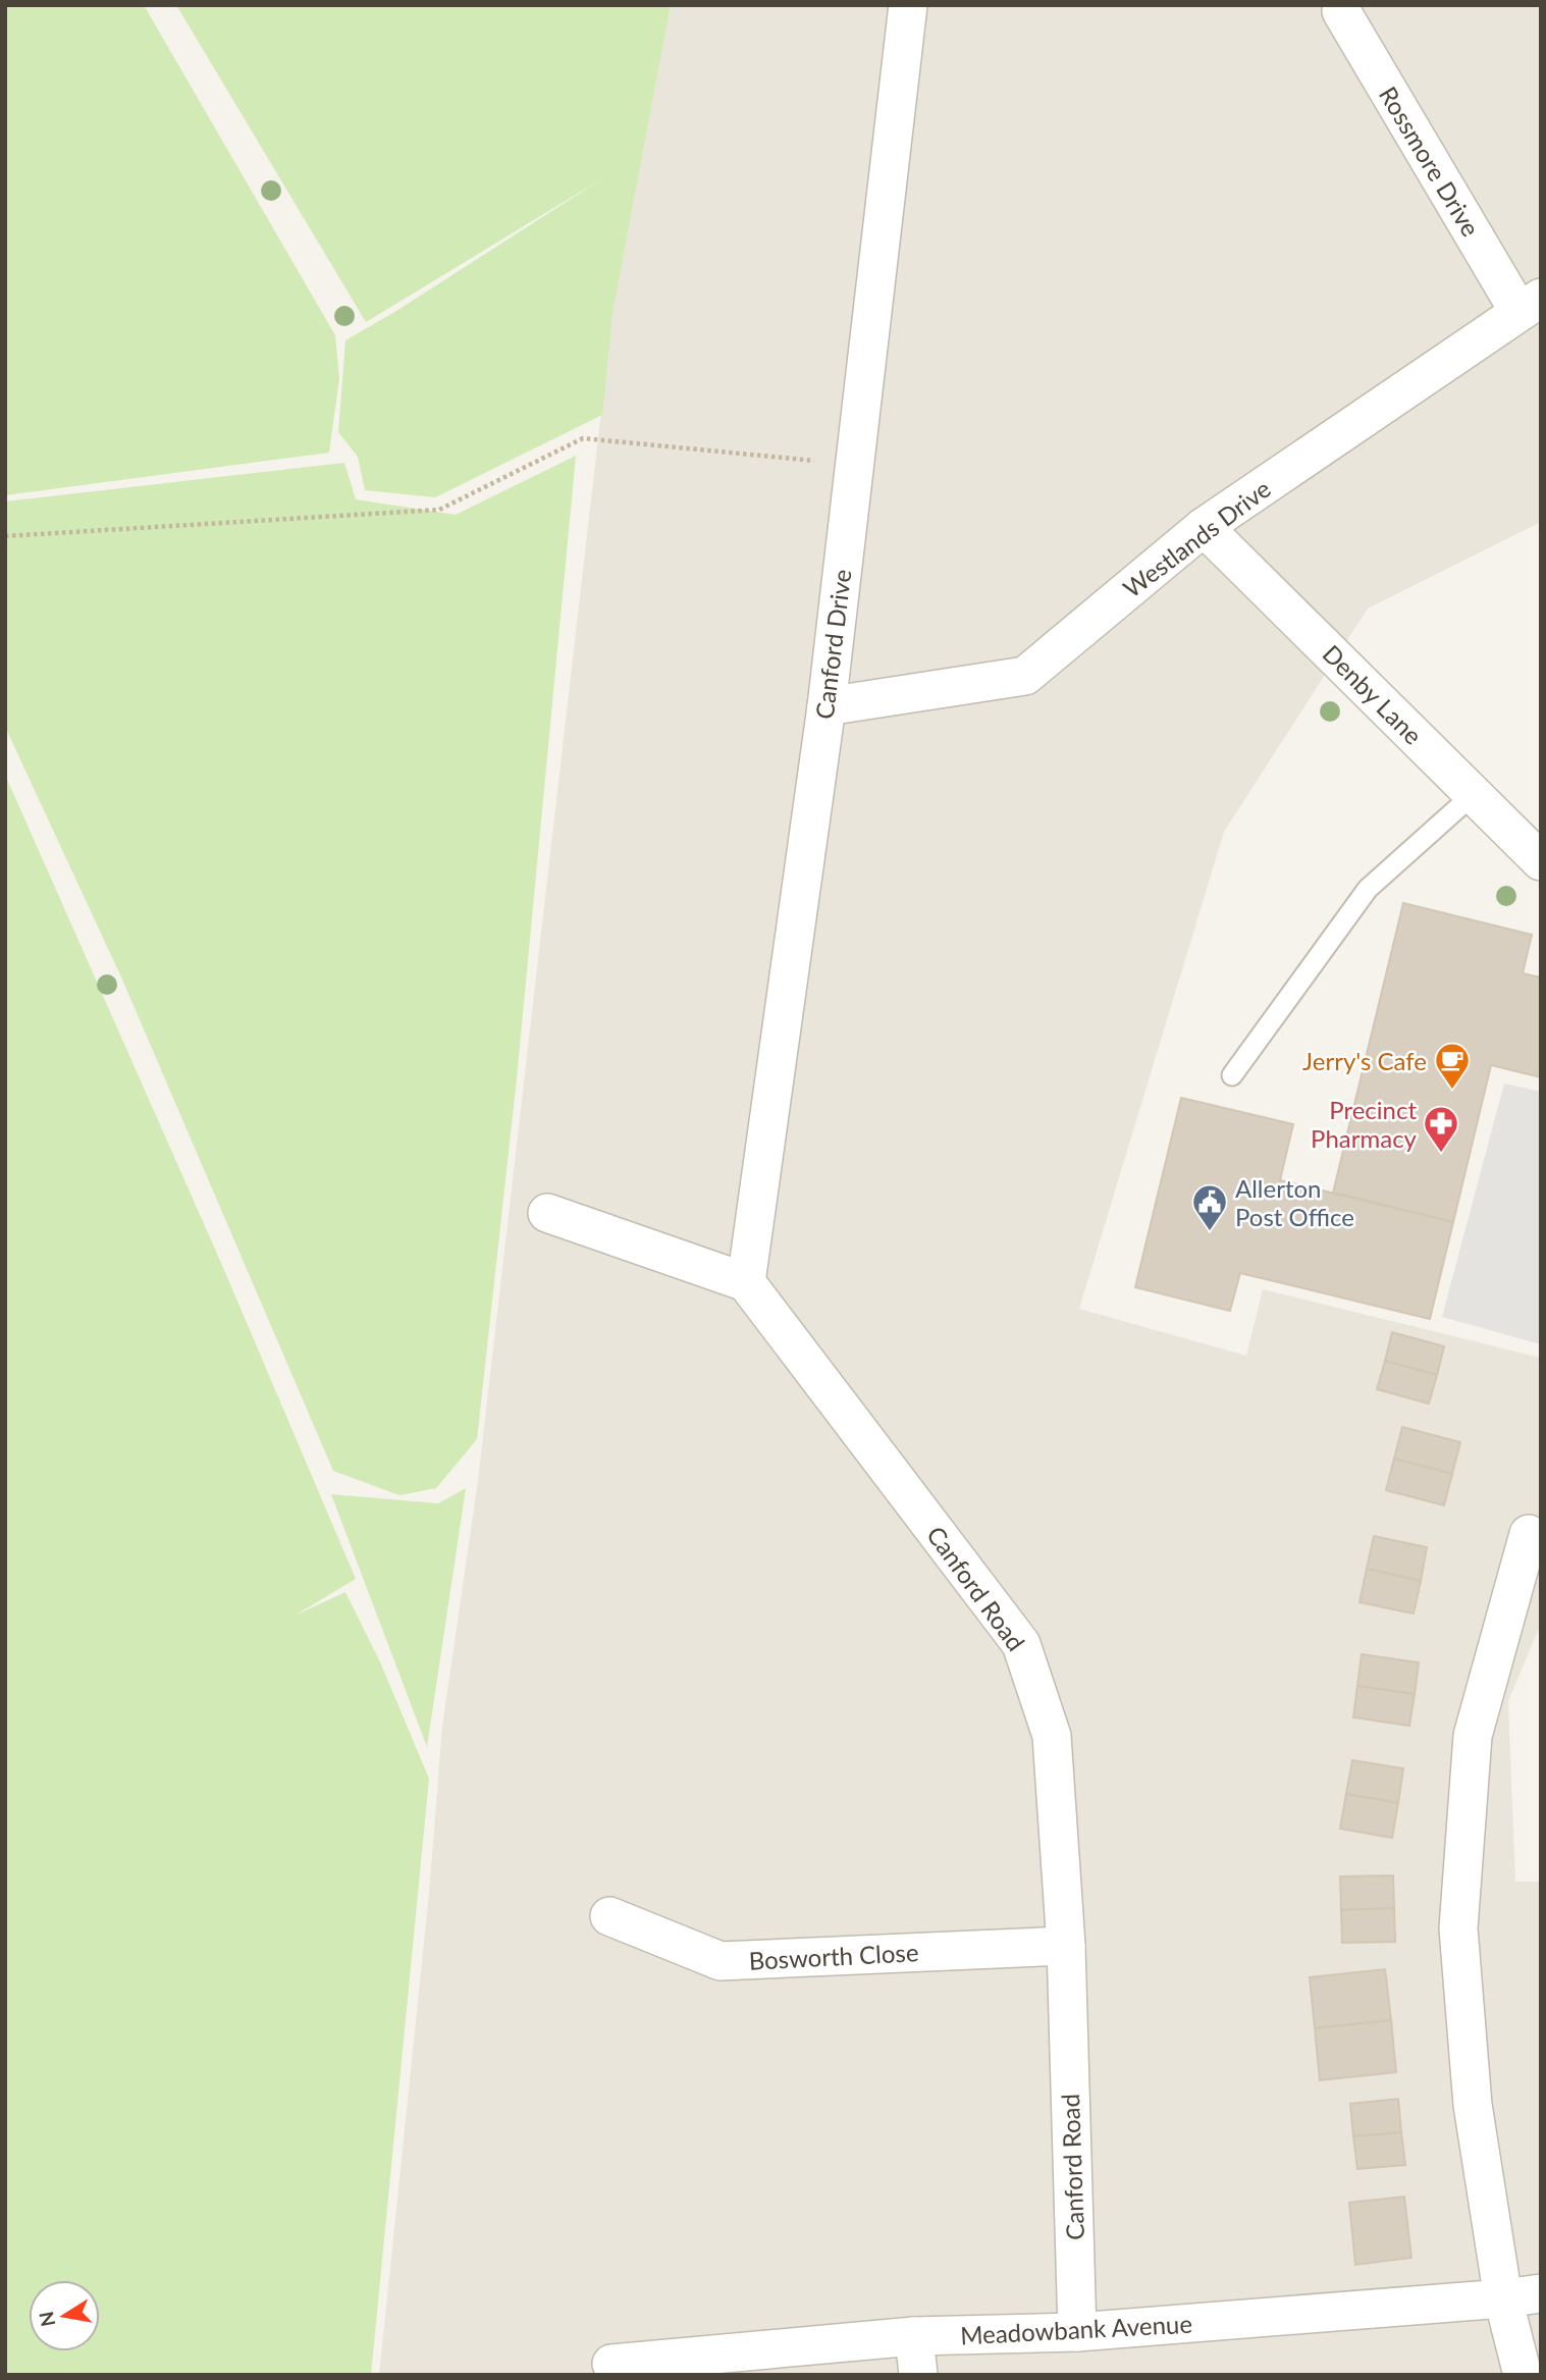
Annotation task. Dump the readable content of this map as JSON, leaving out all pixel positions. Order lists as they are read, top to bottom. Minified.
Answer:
{"streets":{"street":["Rossmore Drive","Westlands Drive","Canford Drive","Denby Lane","Canford Road","Bosworth Close","Meadowbank Avenue"]},"crossings":[["Rossmore Drive","Westlands Drive"],["Westlands Drive","Canford Drive"],["Westlands Drive","Denby Lane"],["Canford Drive","Canford Road"],["Canford Road","Bosworth Close"],["Canford Road","Meadowbank Avenue"]],"places":{"cafe":["Jerry's Cafe"],"pharmacy":["Precinct Pharmacy"],"public building":["Allerton Post Office"]},"north":"left"}
